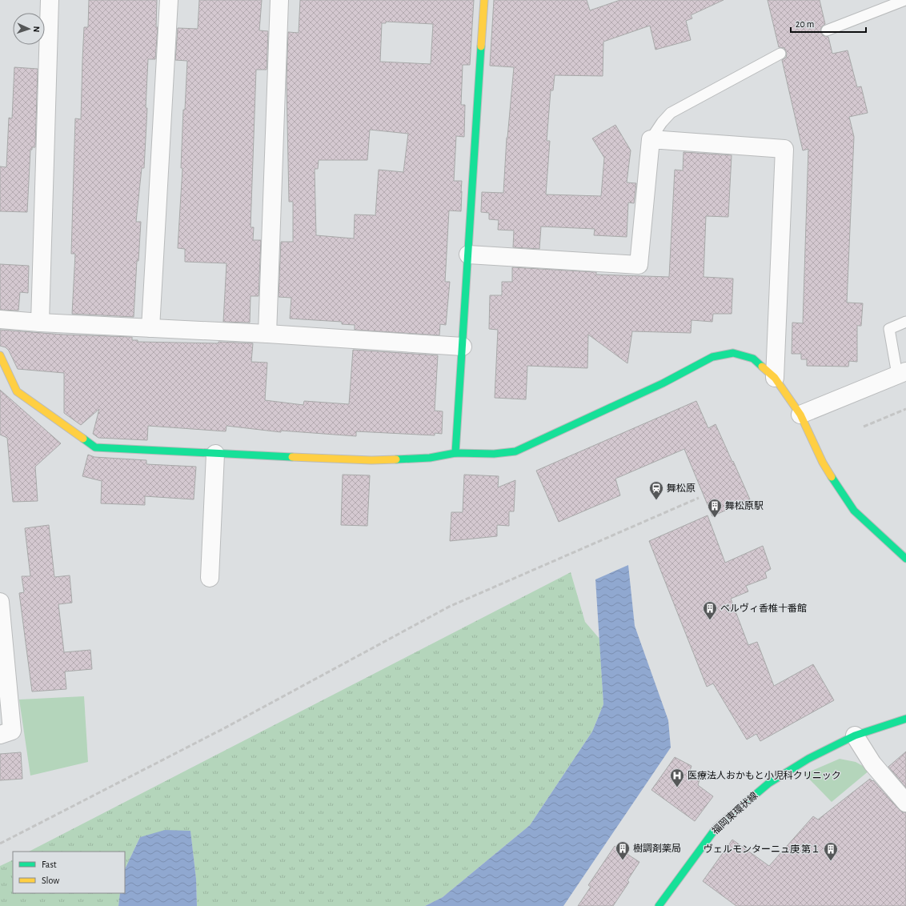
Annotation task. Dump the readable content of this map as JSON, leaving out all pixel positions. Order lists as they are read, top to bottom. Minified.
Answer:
{"streets":{"street":["福岡東環状線"]},"places":{"station":["舞松原"],"building":["舞松原駅","ベルヴィ香椎十番館","樹調剤薬局","ヴェルモンターニュ庚 第１"],"hospital":["医療法人おかもと小児科クリニック"]},"legend":["Fast","Slow"],"scale_bar":"20 m","north":"right"}
